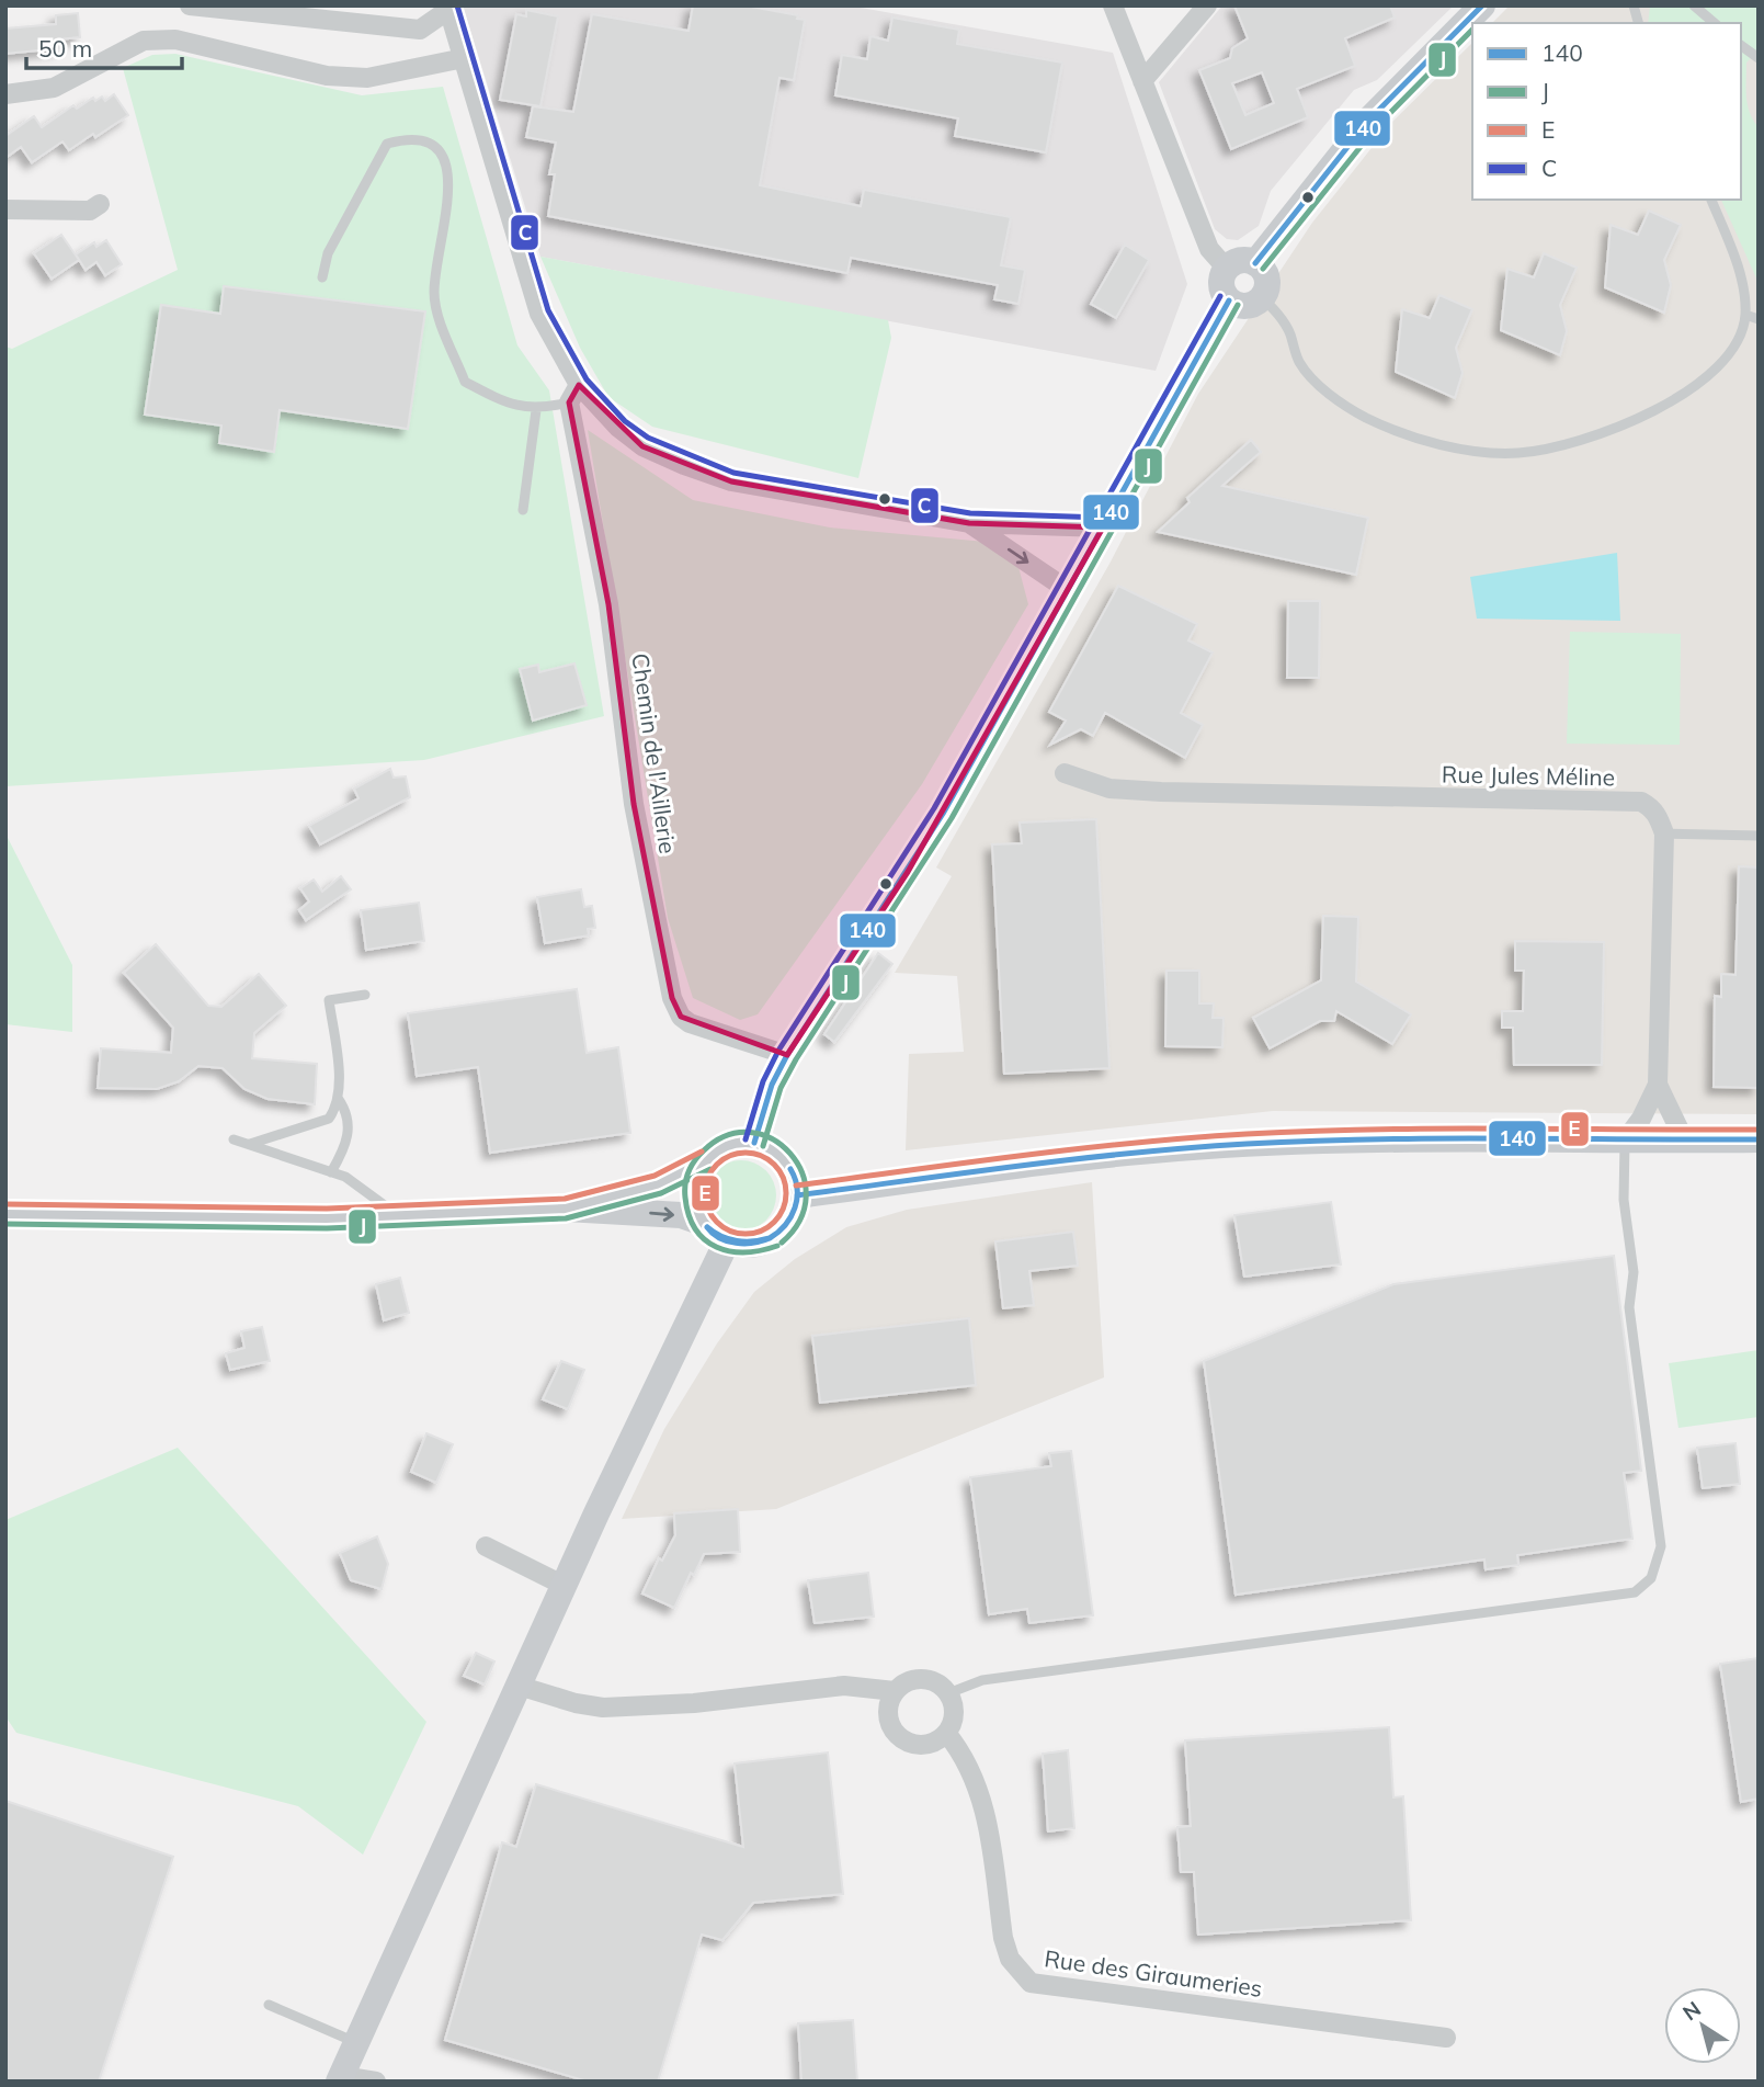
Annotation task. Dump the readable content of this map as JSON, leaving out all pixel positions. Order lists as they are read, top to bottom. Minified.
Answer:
{"streets":{"street":["Chemin de l'Aillerie","Rue Jules Méline","Rue des Giraumeries"]},"lines":["transit line 140","transit line C","transit line J","transit line E"],"legend":["140","J","E","C"],"scale_bar":"50 m","north":"top left"}
